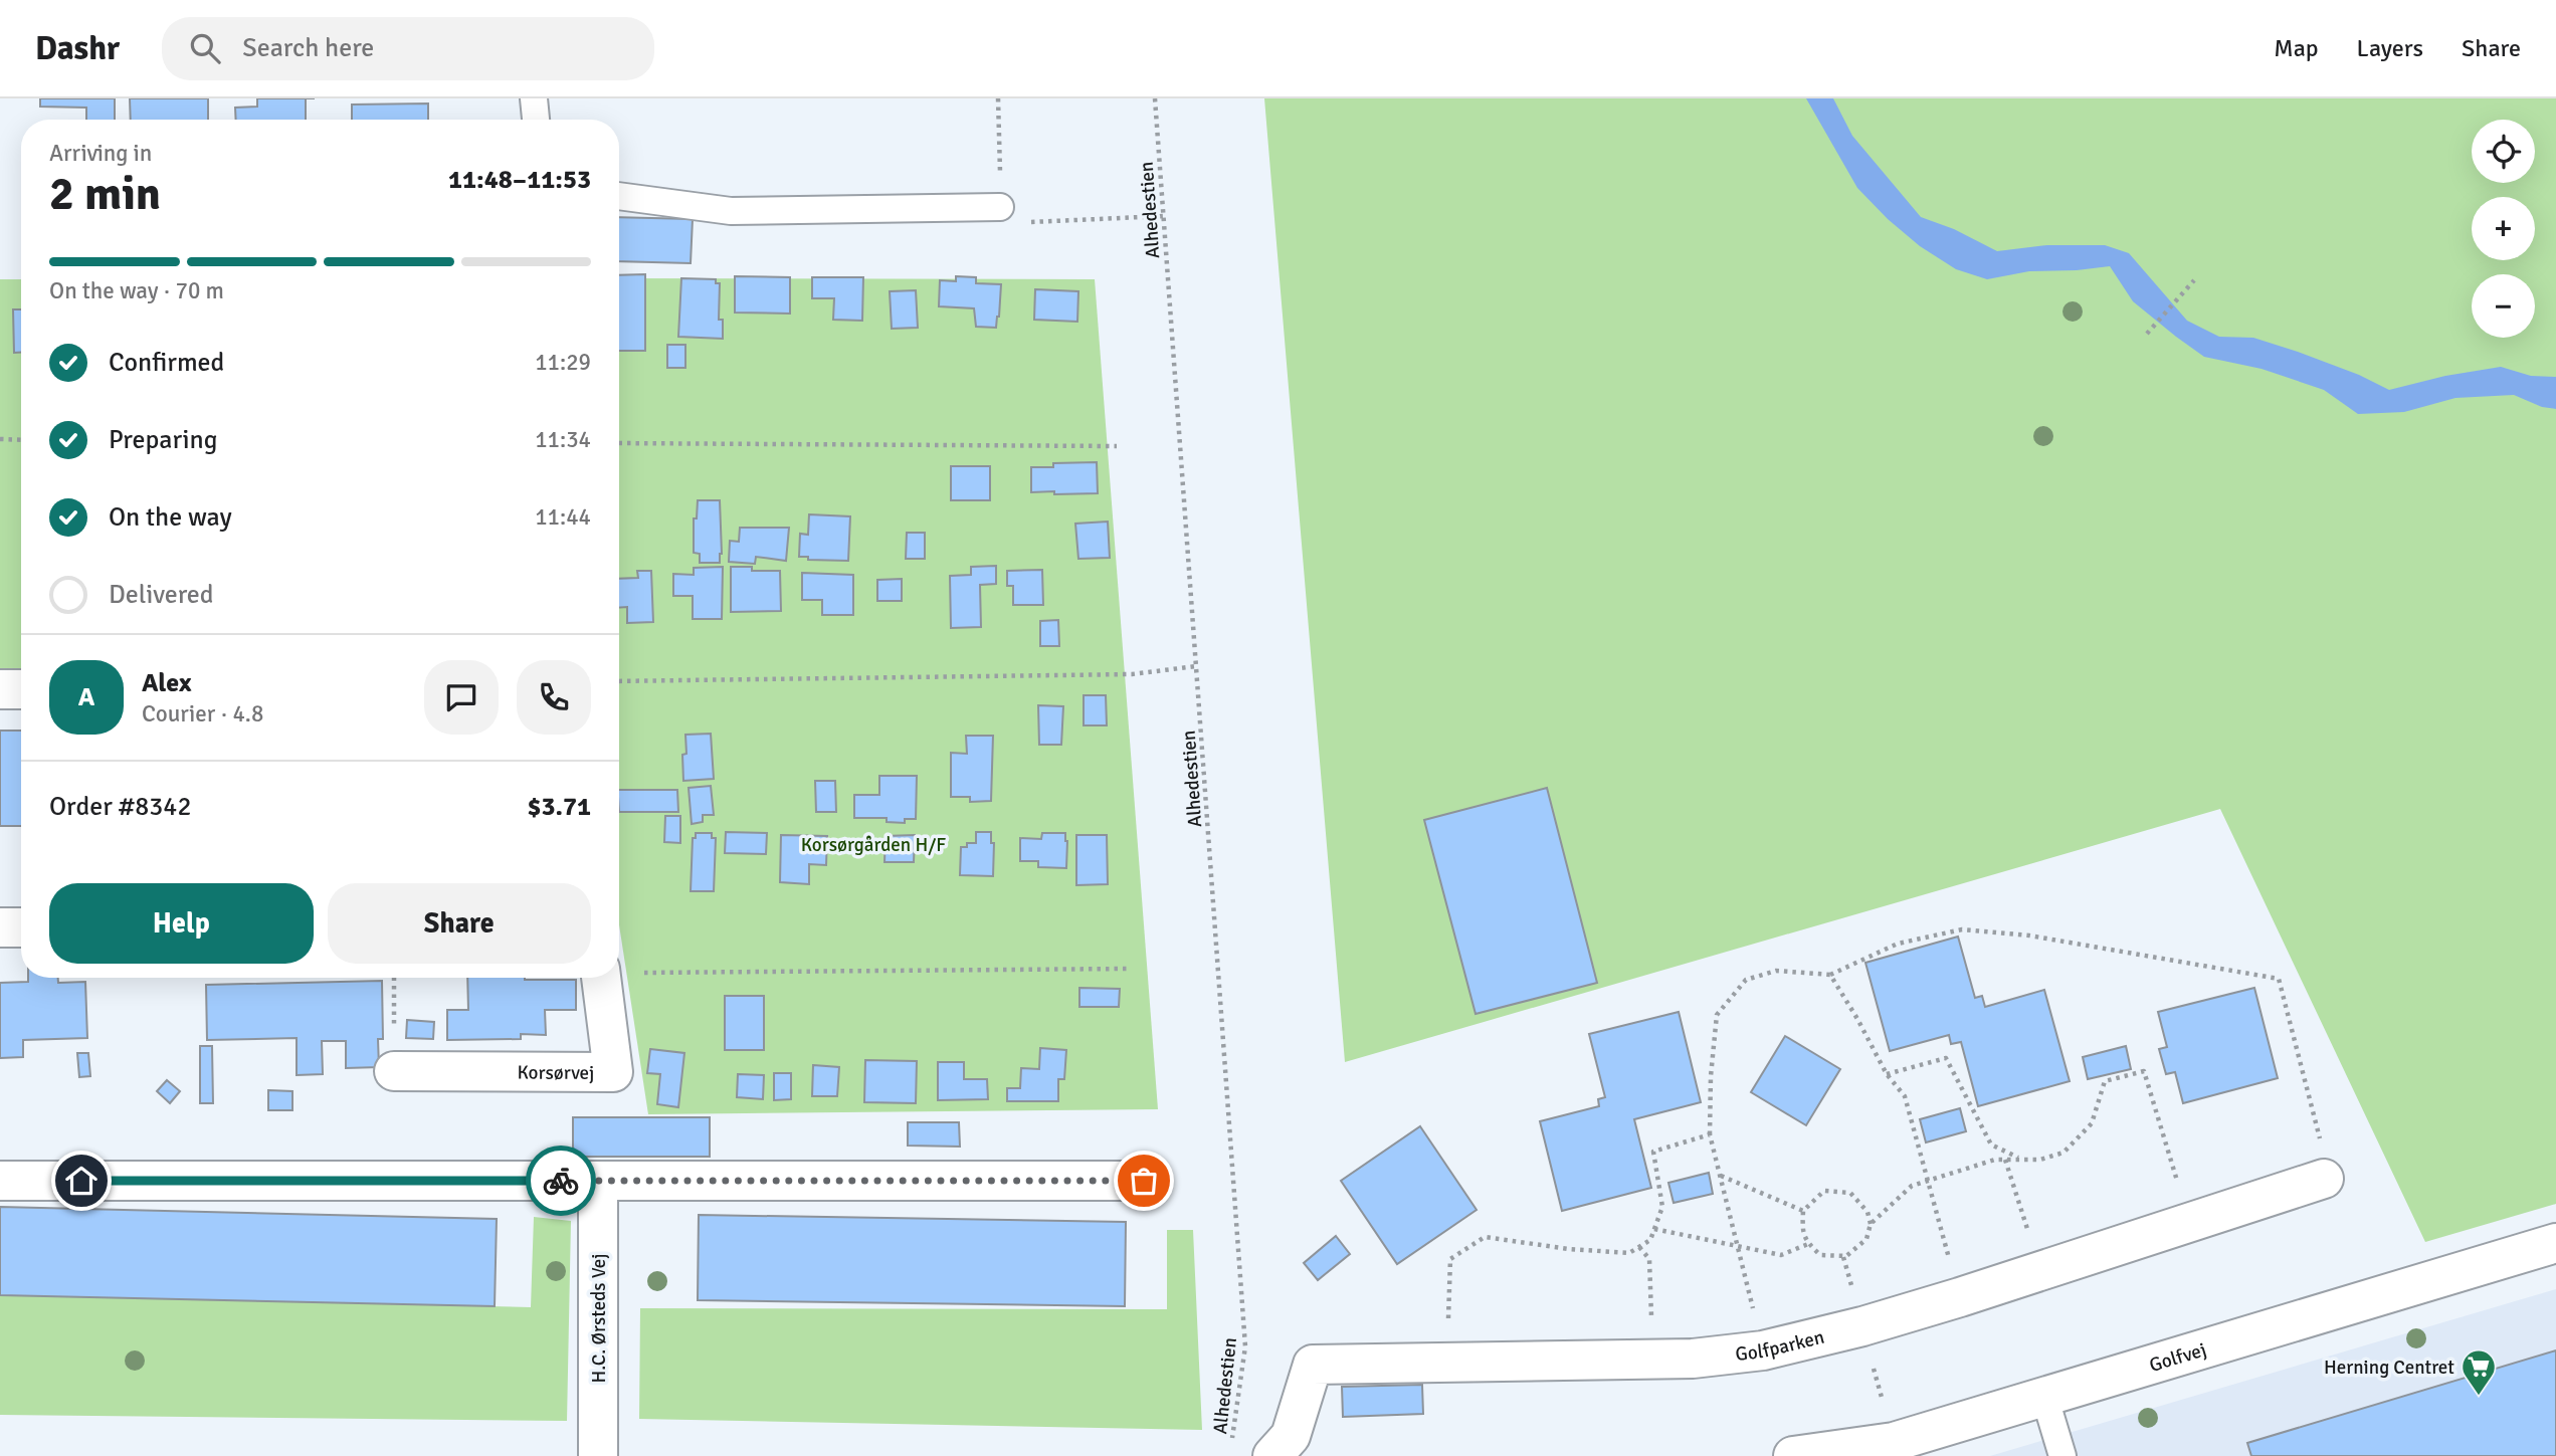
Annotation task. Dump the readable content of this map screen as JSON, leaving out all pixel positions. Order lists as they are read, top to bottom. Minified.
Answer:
{"streets":{"street":["Korsørvej","H.C. Ørsteds Vej","Golfparken","Golfvej"],"path":["Alhedestien"]},"parks":["Korsørgården H/F"],"places":{"supermarket":["Herning Centret"]},"page":{"header":"Dashr","search":"Search here","nav":["Map","Layers","Share"],"map_buttons":["+","−"],"heading":["2 min","Arriving in","11:48–11:53"],"panel":["Alex","Courier · 4.8","Order #8342","$3.71"],"bar":"On the way · 70 m","list":[["Confirmed","11:29"],["Preparing","11:34"],["On the way","11:44"],"Delivered"],"round":"A","buttons":["Help","Share"]}}
